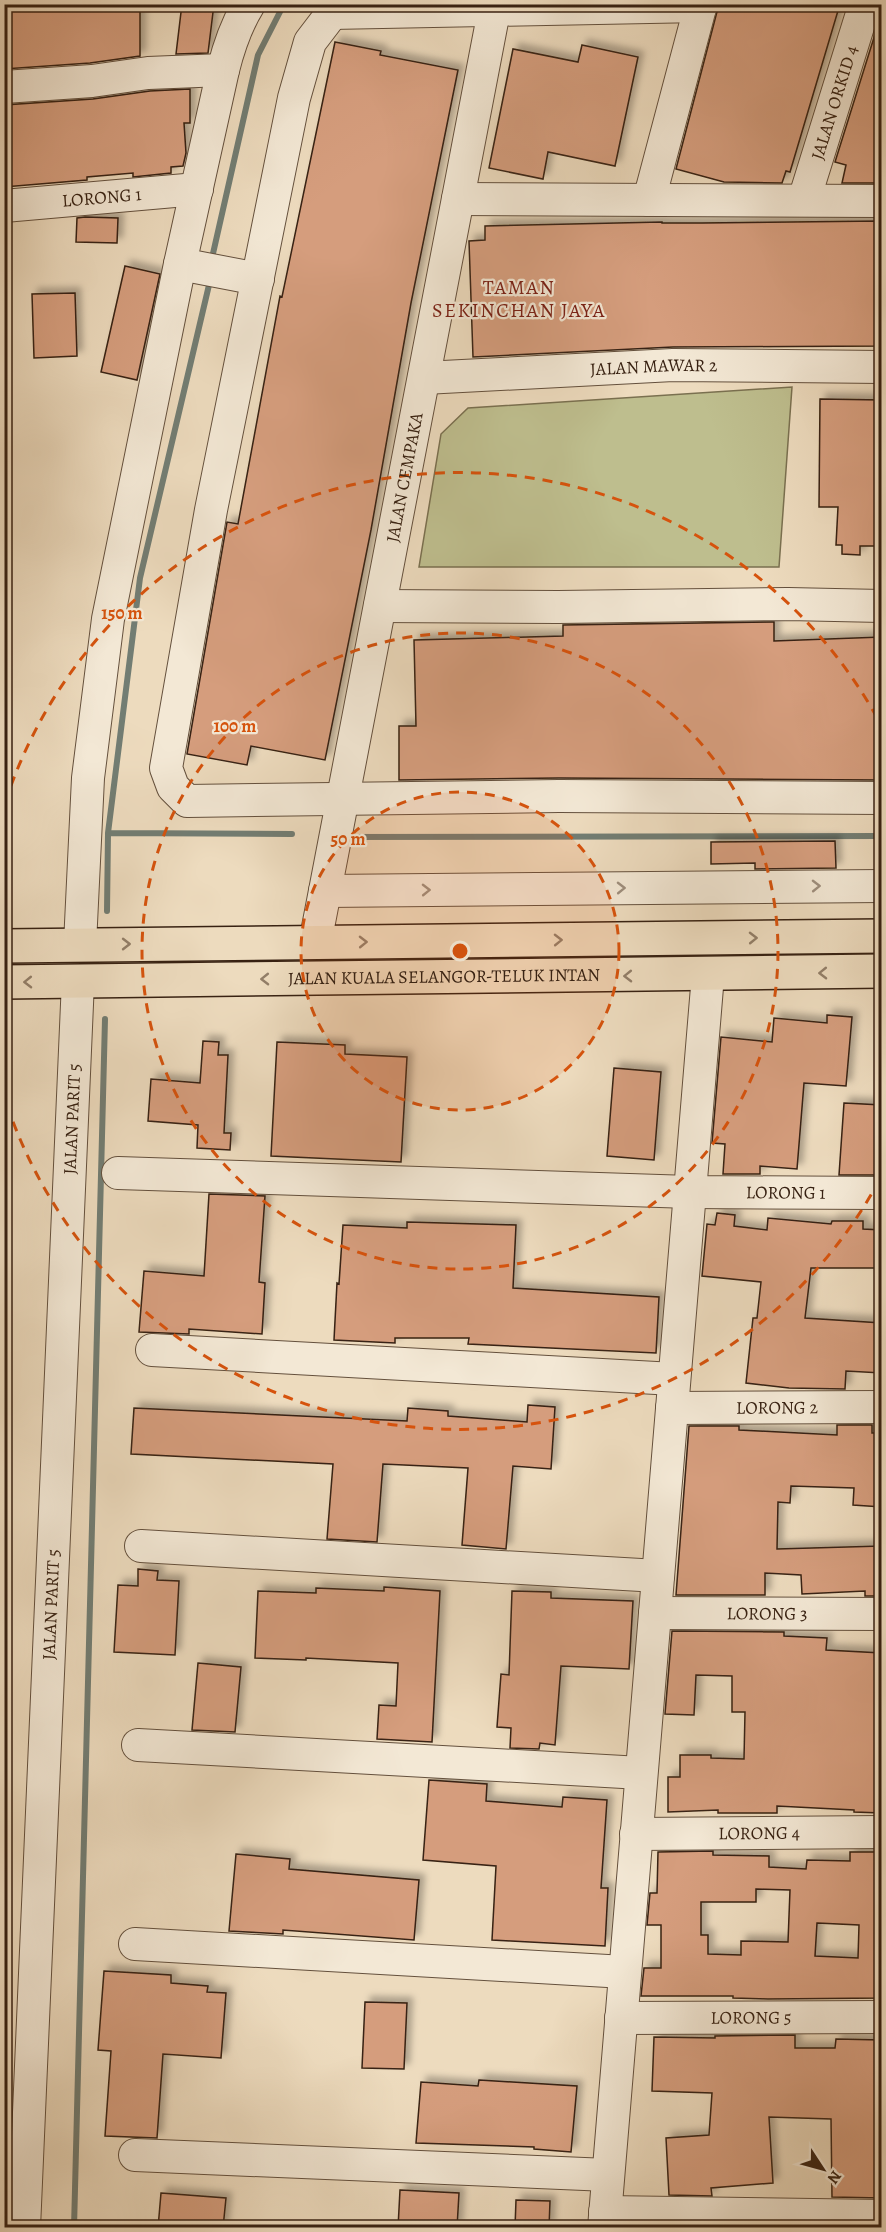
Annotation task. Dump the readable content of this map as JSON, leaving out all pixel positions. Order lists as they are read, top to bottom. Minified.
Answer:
{"streets":{"highway":["JALAN KUALA SELANGOR-TELUK INTAN"],"street":["JALAN ORKID 4","LORONG 1","JALAN MAWAR 2","JALAN CEMPAKA","JALAN PARIT 5","LORONG 2","LORONG 3","LORONG 4","LORONG 5"]},"crossings":[["JALAN MAWAR 2","JALAN CEMPAKA"],["JALAN CEMPAKA","JALAN KUALA SELANGOR-TELUK INTAN"],["JALAN KUALA SELANGOR-TELUK INTAN","JALAN PARIT 5"]],"districts":["TAMAN SEKINCHAN JAYA"],"north":"bottom right","rings":["150 m","100 m","50 m"]}
